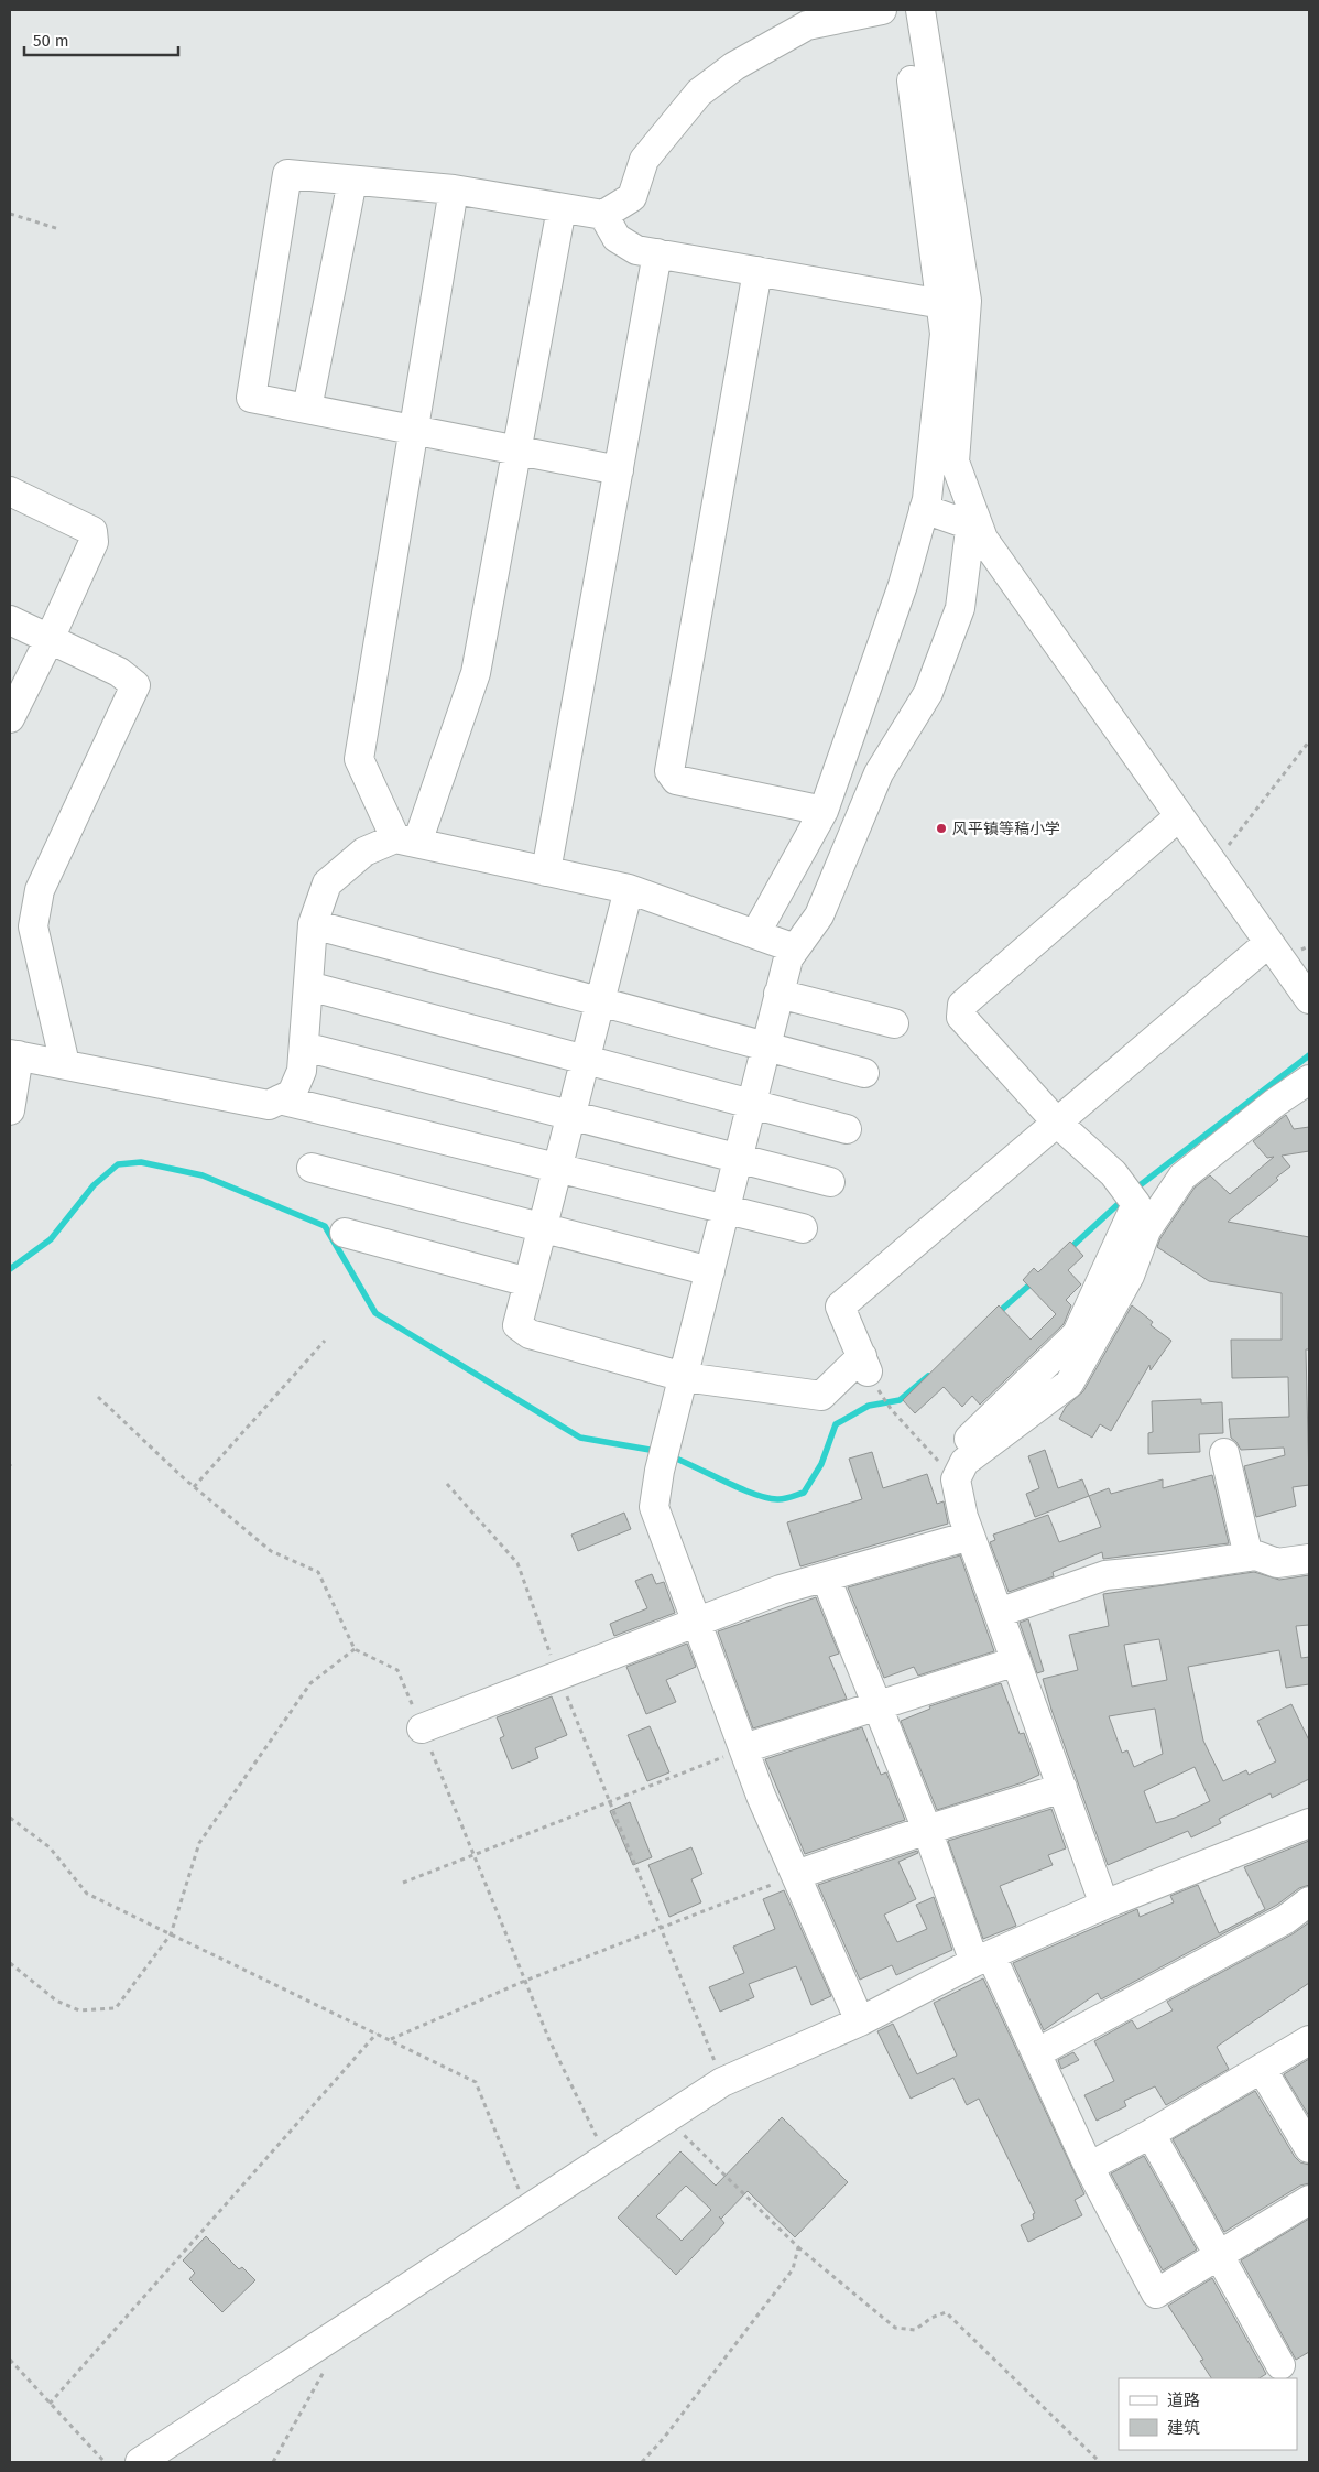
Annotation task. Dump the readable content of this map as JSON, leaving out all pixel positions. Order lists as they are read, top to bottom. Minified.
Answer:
{"places":["风平镇等稿小学"],"legend":["道路","建筑"],"scale_bar":"50 m"}
